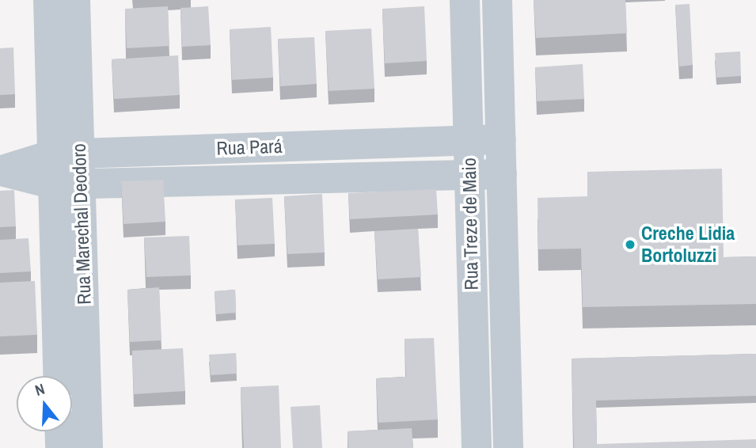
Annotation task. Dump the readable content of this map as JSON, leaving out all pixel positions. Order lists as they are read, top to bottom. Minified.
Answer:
{"streets":{"street":["Rua Pará","Rua Marechal Deodoro","Rua Treze de Maio"]},"crossings":[["Rua Pará","Rua Marechal Deodoro"],["Rua Pará","Rua Treze de Maio"]],"places":["Creche Lidia Bortoluzzi"],"north":"top"}
